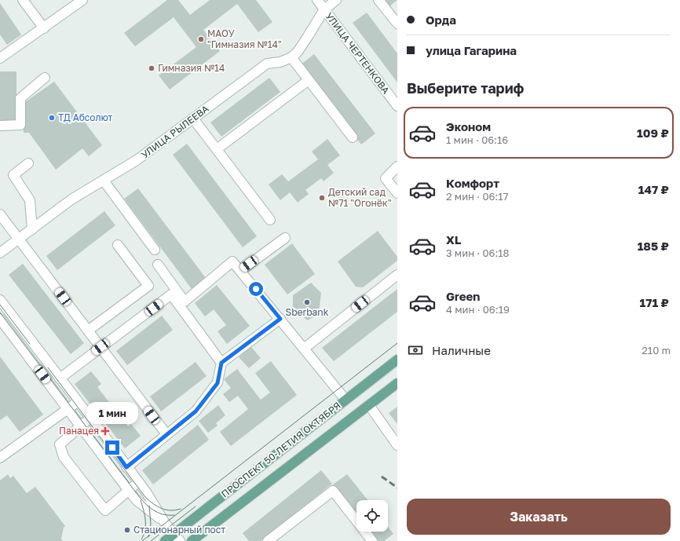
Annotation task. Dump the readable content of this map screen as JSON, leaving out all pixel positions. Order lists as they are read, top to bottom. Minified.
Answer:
{"streets":{"main road":["ПРОСПЕКТ 50-ЛЕТИЯ ОКТЯБРЯ"],"street":["УЛИЦА ЧЕРТЕНКОВА","УЛИЦА РЫЛЕЕВА"]},"crossings":[["УЛИЦА ЧЕРТЕНКОВА","УЛИЦА РЫЛЕЕВА"]],"places":{"other":["МАОУ \"Гимназия №14\"","Гимназия №14","ТД Абсолют","Детский сад №71 \"Огонёк\"","Sberbank","Стационарный пост"],"health":["Панацея"]},"page":{"banner":["Орда","улица Гагарина"],"heading":"Выберите тариф","list":[{"name":"Эконом","note":"1 мин · 06:16","value":"109 ₽"},{"name":"Комфорт","note":"2 мин · 06:17","value":"147 ₽"},{"name":"XL","note":"3 мин · 06:18","value":"185 ₽"},{"name":"Green","note":"4 мин · 06:19","value":"171 ₽"}],"pay":["Наличные","210 m"],"bubble":"1 мин","buttons":"Заказать"}}
